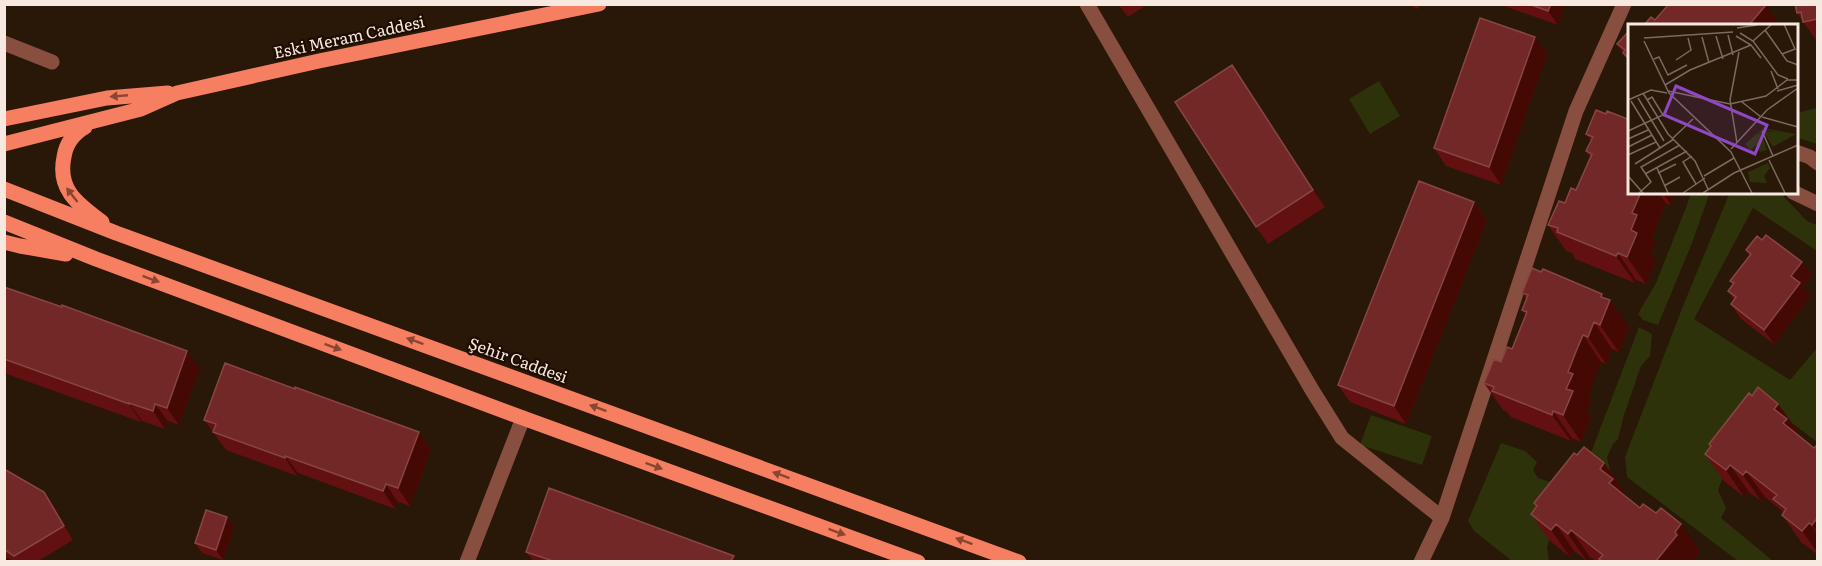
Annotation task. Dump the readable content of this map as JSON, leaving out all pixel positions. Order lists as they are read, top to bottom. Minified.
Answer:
{"streets":{"main road":["Eski Meram Caddesi","Şehir Caddesi"]}}
